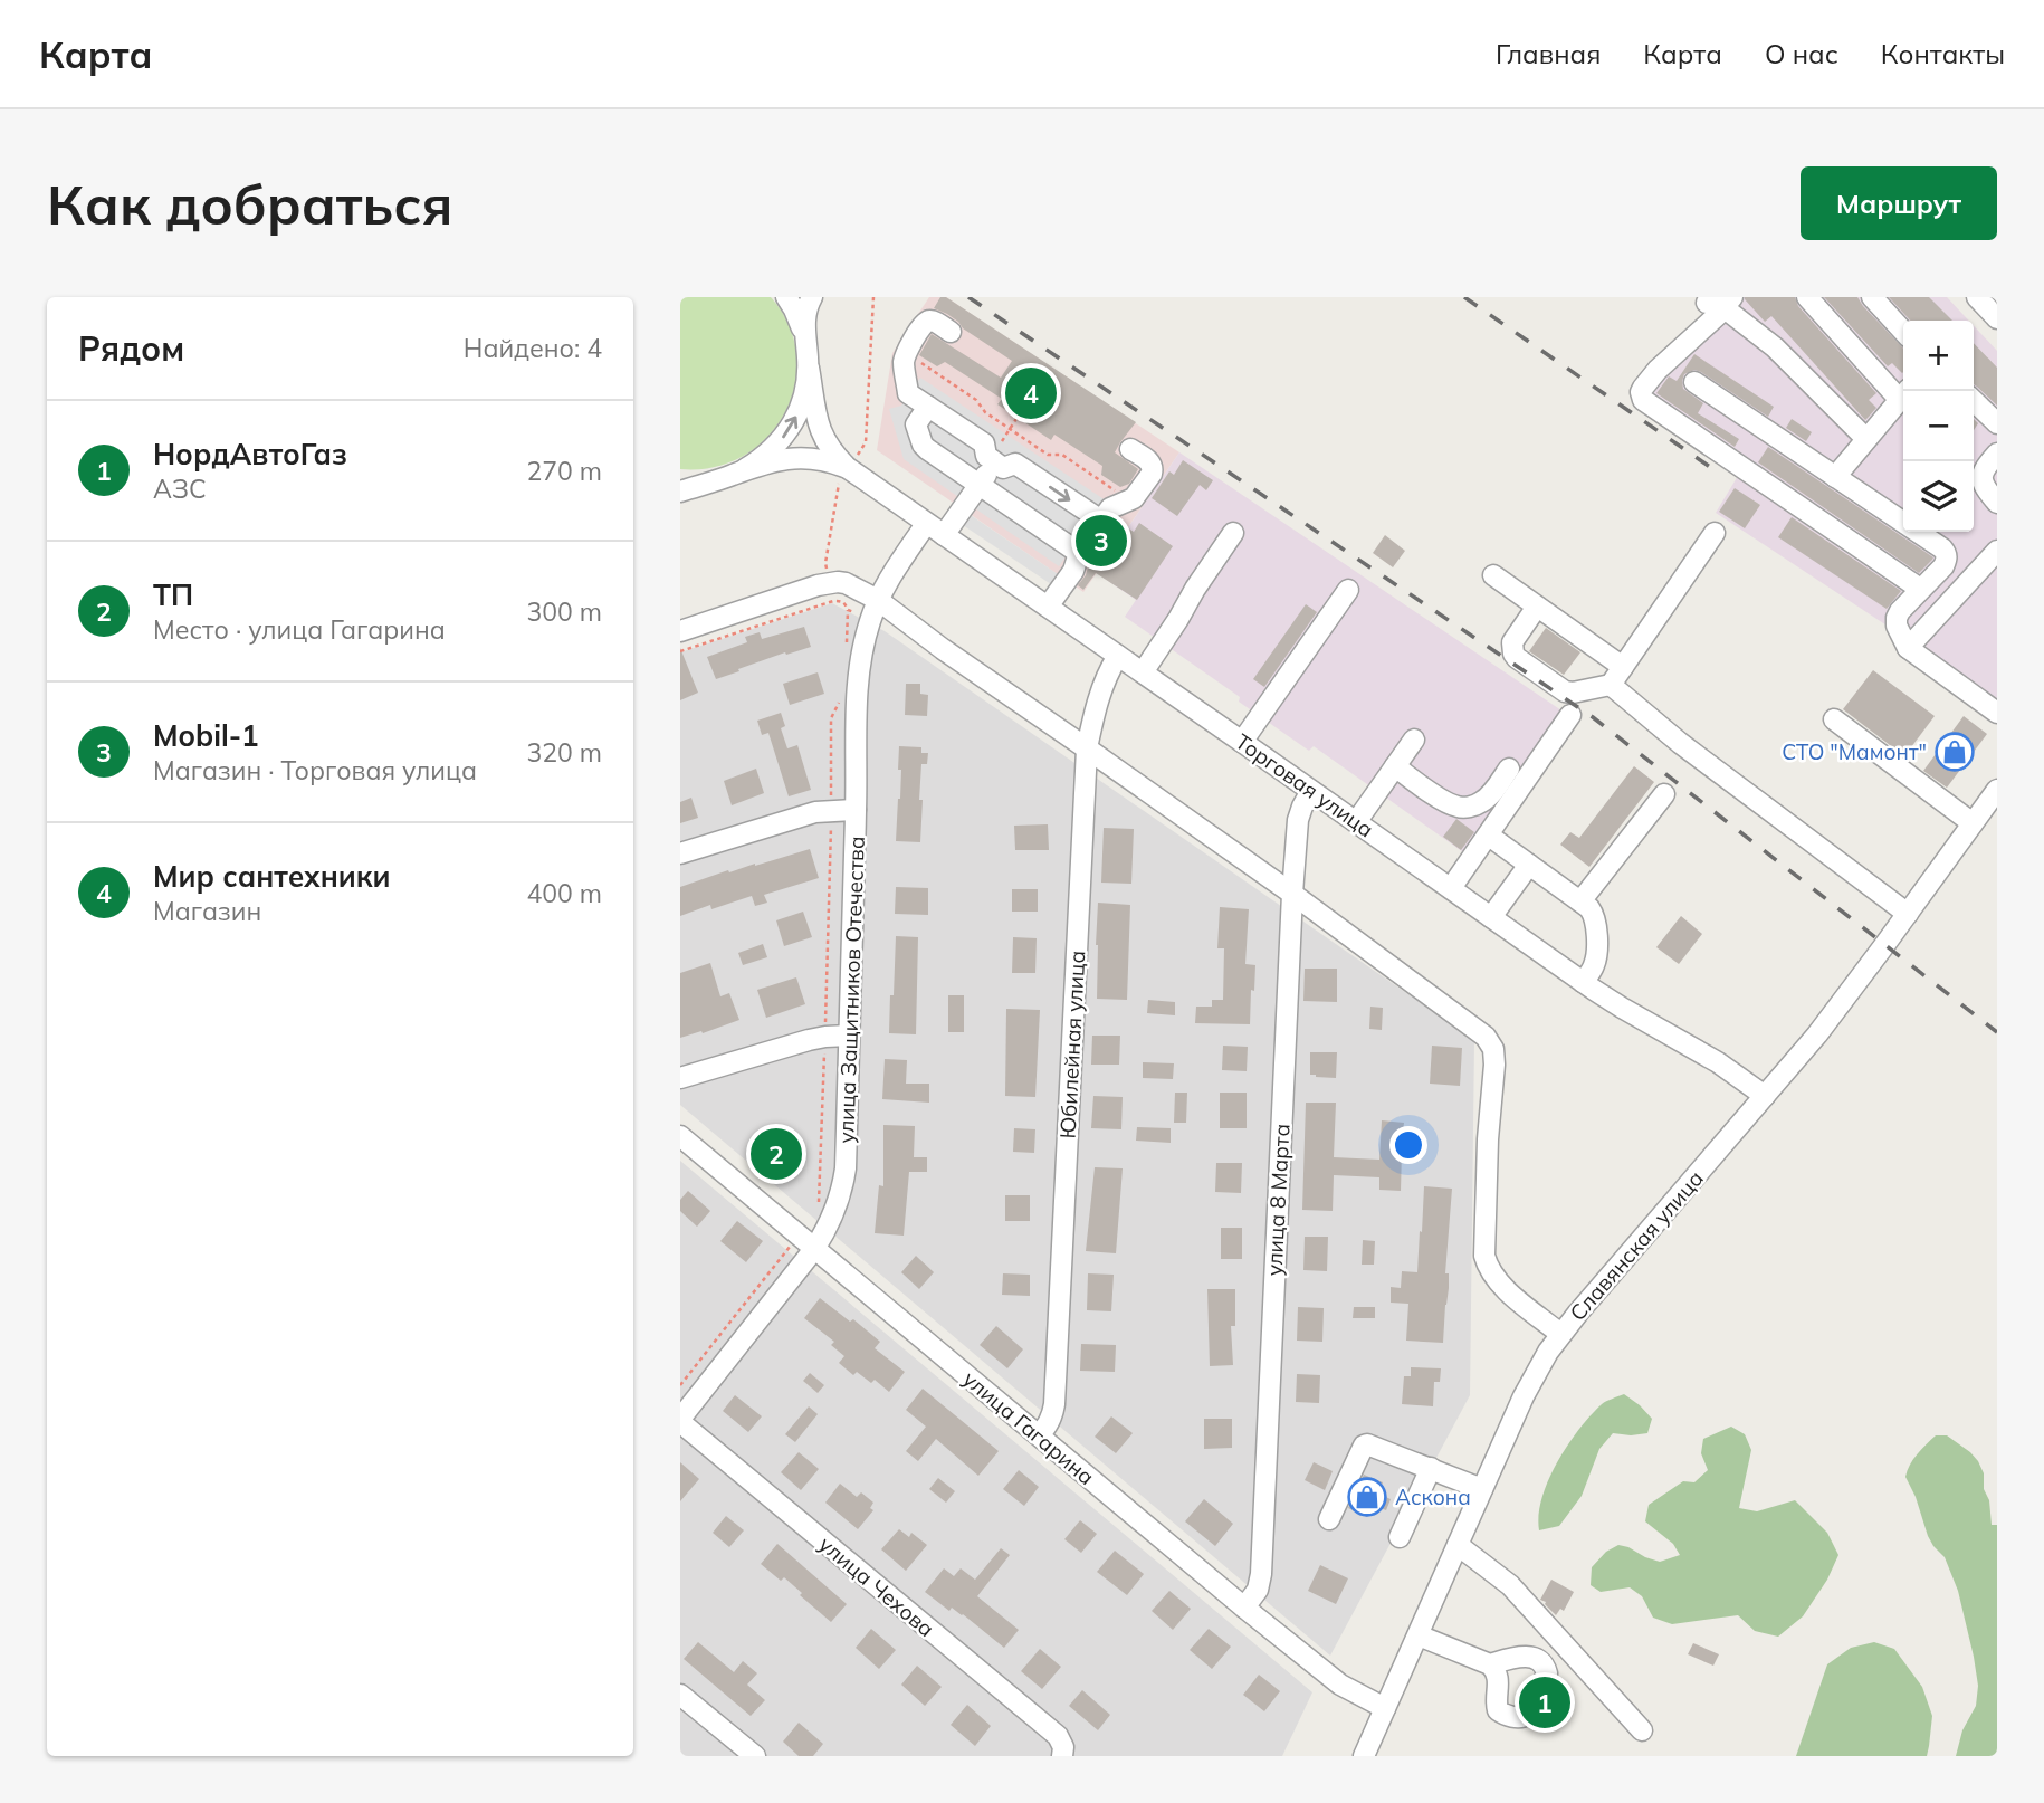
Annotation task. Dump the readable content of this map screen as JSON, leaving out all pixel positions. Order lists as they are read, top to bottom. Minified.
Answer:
{"streets":{"street":["Торговая улица","улица Защитников Отечества","Юбилейная улица","улица 8 Марта","Славянская улица","улица Гагарина","улица Чехова"]},"crossings":[["Торговая улица","улица Защитников Отечества"],["Торговая улица","Юбилейная улица"],["Торговая улица","улица 8 Марта"],["Торговая улица","Славянская улица"],["улица Защитников Отечества","улица Гагарина"],["улица Защитников Отечества","улица Чехова"],["Юбилейная улица","улица Гагарина"],["улица 8 Марта","улица Гагарина"],["Славянская улица","улица Гагарина"]],"places":{"shop":["СТО \"Мамонт\"","Аскона"]},"page":{"header":"Карта","nav":["Главная","Карта","О нас","Контакты"],"buttons":"Маршрут","title":"Как добраться","heading":["Рядом","Найдено: 4"],"map_buttons":["+","−"],"pins":["4","3","2","1"],"list":[{"mark":"1","name":"НордАвтоГаз","note":"АЗС","value":"270 m"},{"mark":"2","name":"ТП","note":"Место · улица Гагарина","value":"300 m"},{"mark":"3","name":"Mobil-1","note":"Магазин · Торговая улица","value":"320 m"},{"mark":"4","name":"Мир сантехники","note":"Магазин","value":"400 m"}]}}
